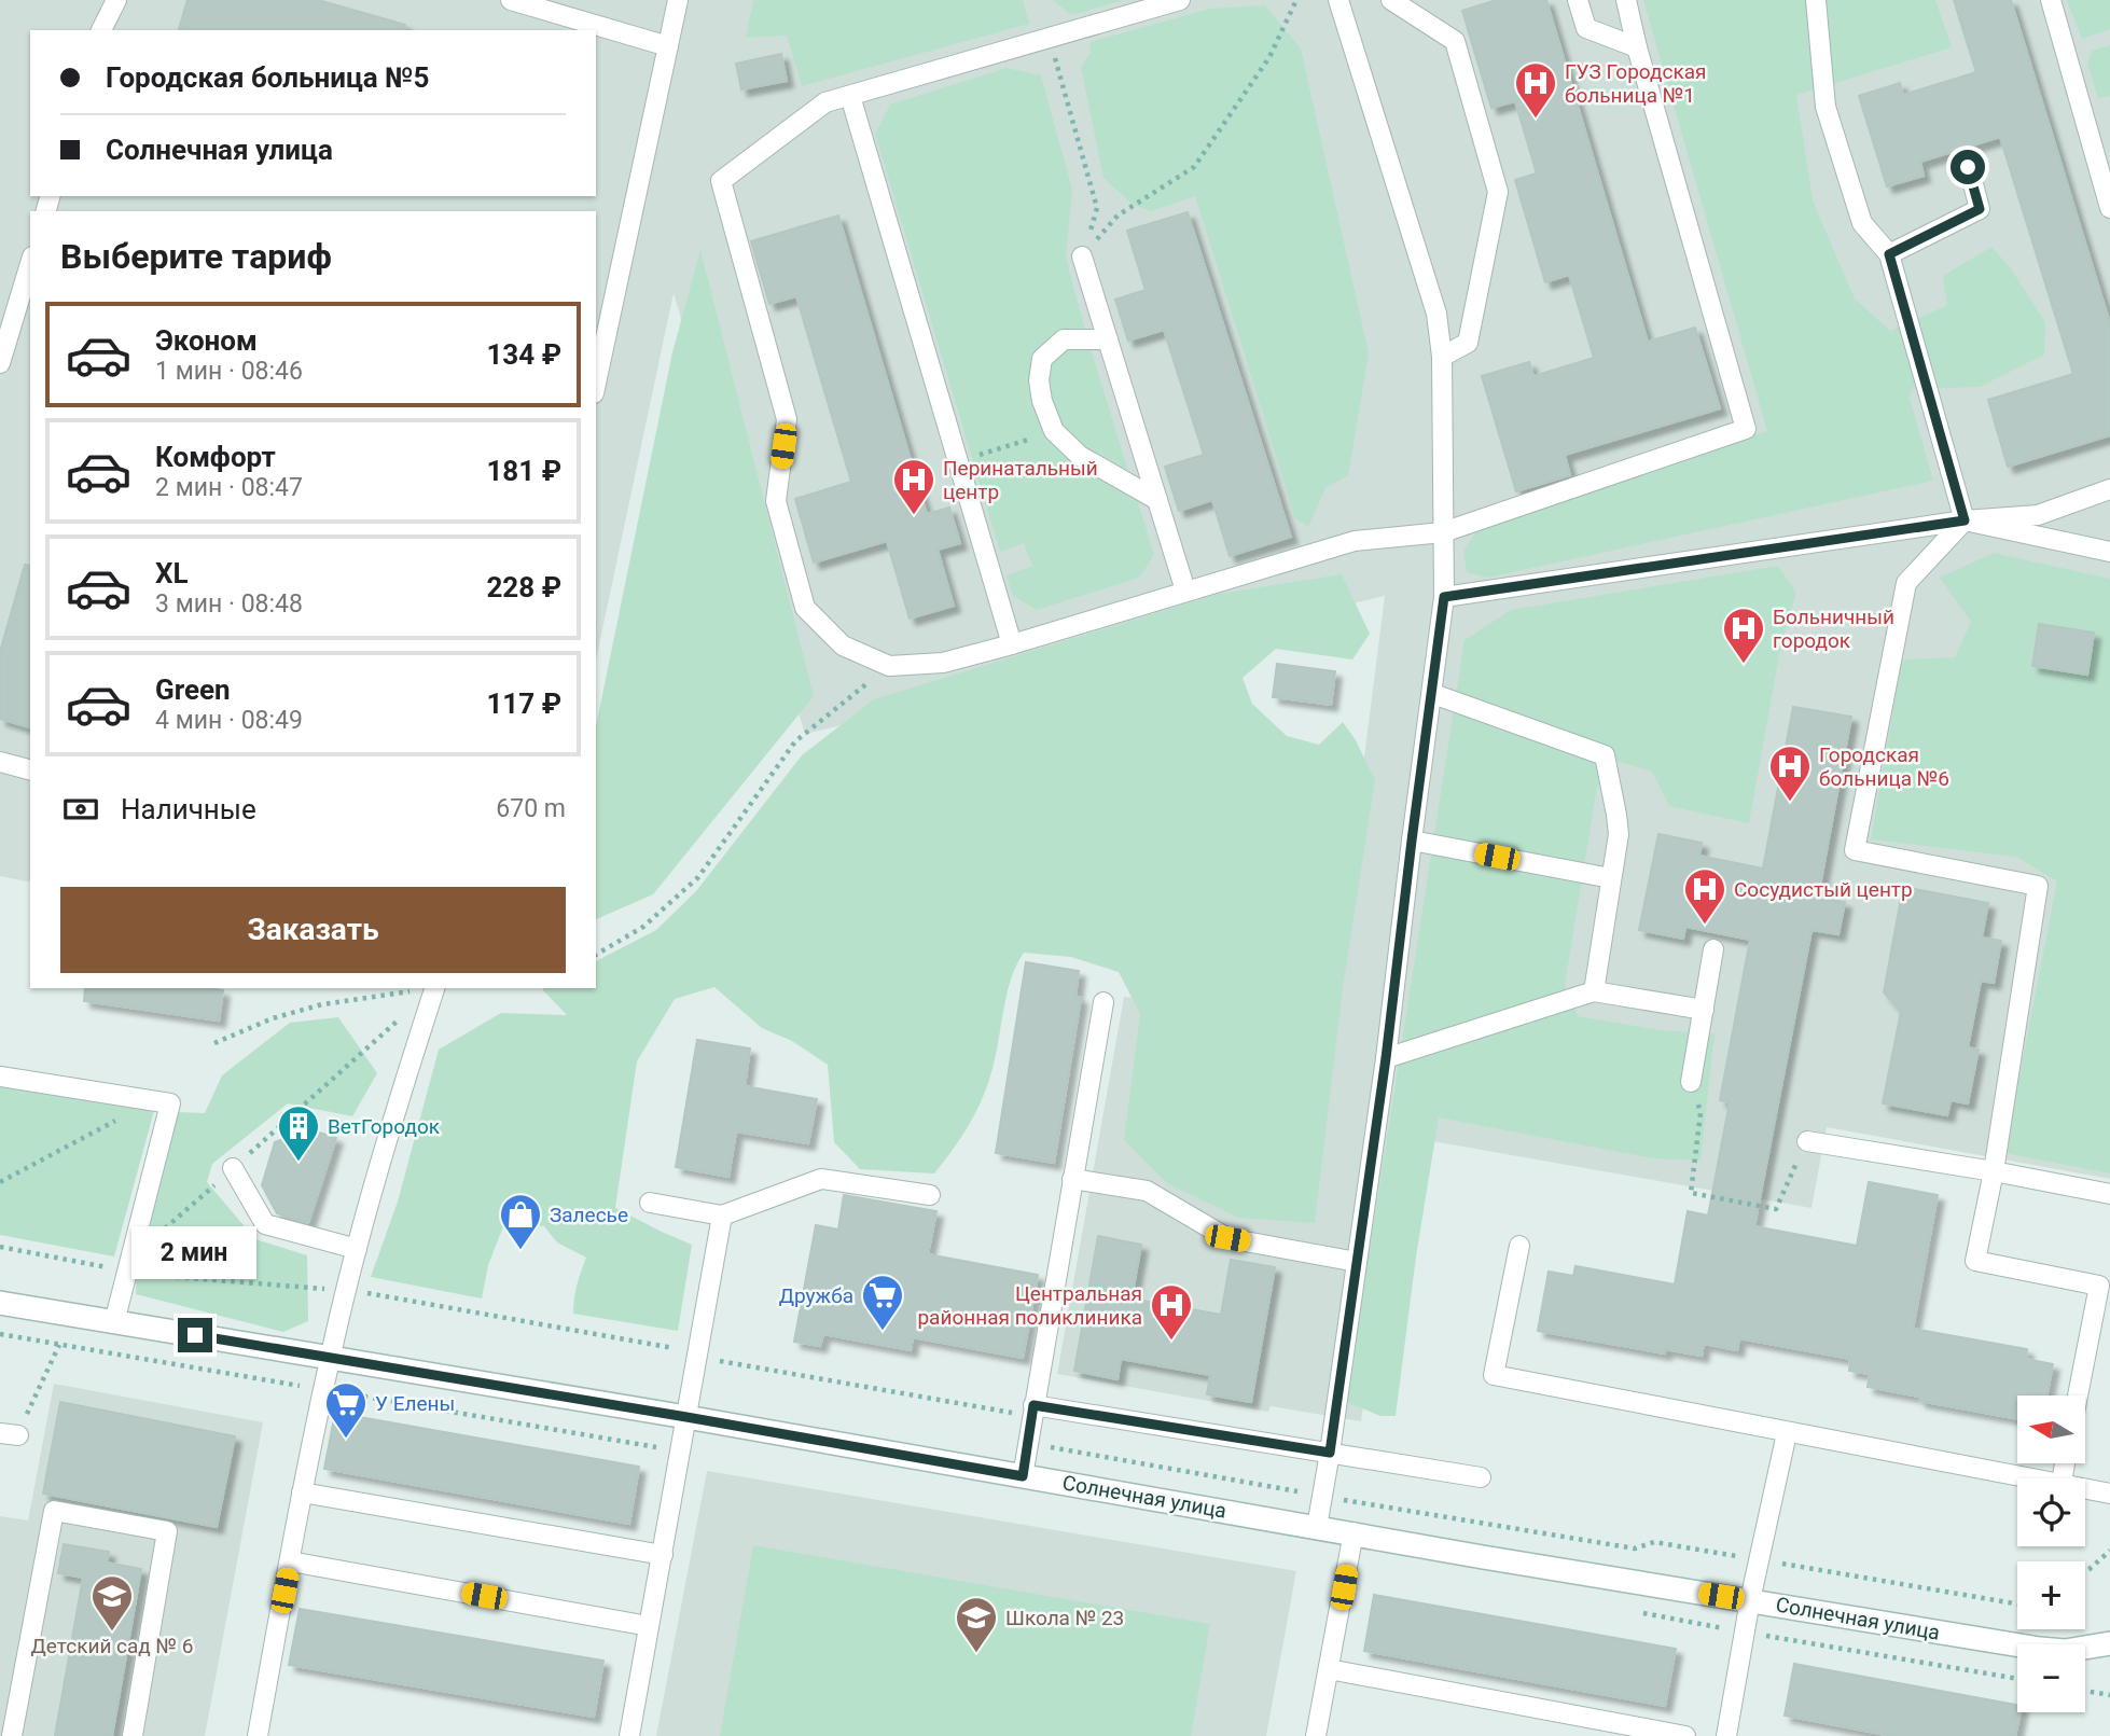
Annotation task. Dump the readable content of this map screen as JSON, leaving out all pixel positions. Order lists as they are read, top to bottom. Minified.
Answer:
{"streets":{"street":["Солнечная улица"]},"places":{"hospital":["ГУЗ Городская больница №1","Перинатальный центр","Больничный городок","Городская больница №6","Сосудистый центр","Центральная районная поликлиника"],"building":["ВетГородок"],"shop":["Залесье"],"supermarket":["Дружба","У Елены"],"school or university":["Детский сад № 6","Школа № 23"]},"north":"left","page":{"banner":["Городская больница №5","Солнечная улица"],"heading":"Выберите тариф","list":[{"name":"Эконом","note":"1 мин · 08:46","value":"134 ₽"},{"name":"Комфорт","note":"2 мин · 08:47","value":"181 ₽"},{"name":"XL","note":"3 мин · 08:48","value":"228 ₽"},{"name":"Green","note":"4 мин · 08:49","value":"117 ₽"}],"pay":["Наличные","670 m"],"buttons":"Заказать","bubble":"2 мин","map_buttons":["+","−"]}}
